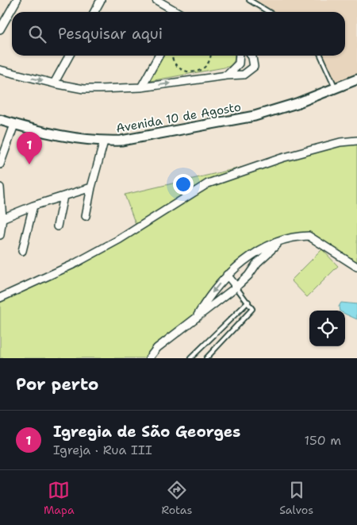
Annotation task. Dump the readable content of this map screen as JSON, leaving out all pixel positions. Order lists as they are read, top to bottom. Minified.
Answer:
{"streets":{"street":["Avenida 10 de Agosto"]},"page":{"search":"Pesquisar aqui","pins":"1","heading":"Por perto","list":[{"mark":"1","name":"Igregia de São Georges","note":"Igreja · Rua III","value":"150 m"}],"nav":["Mapa","Rotas","Salvos"]}}
